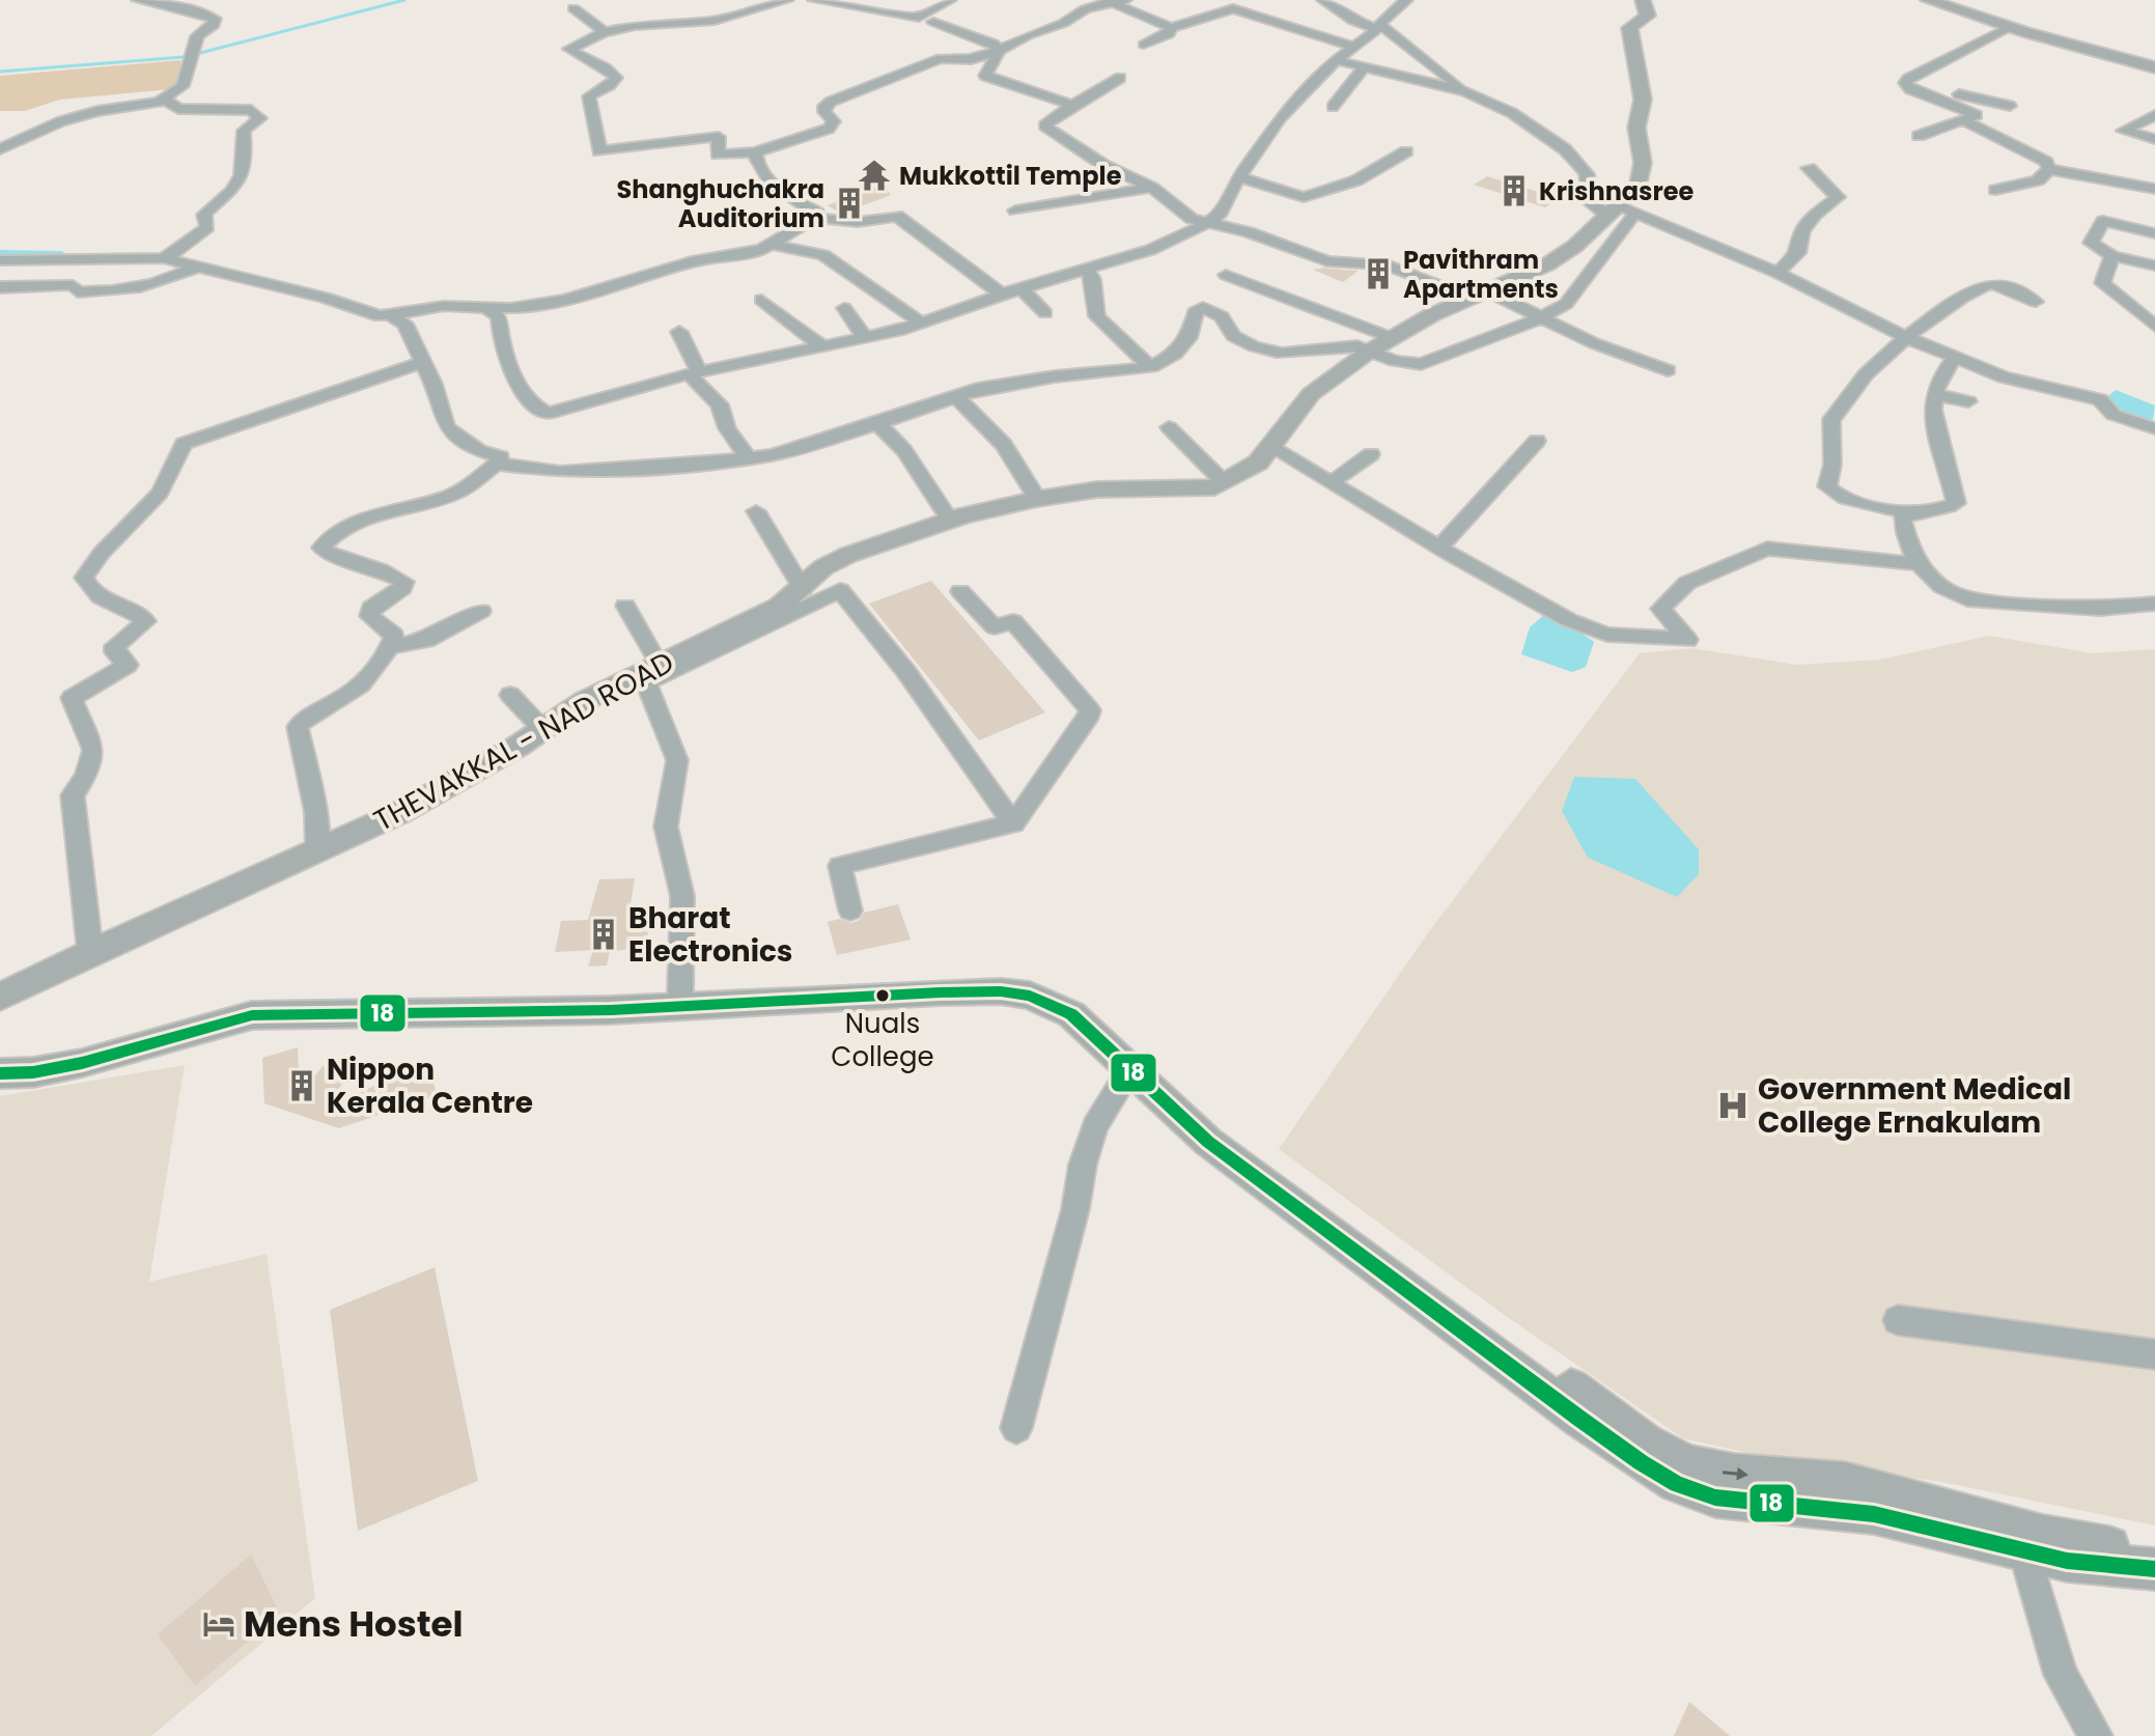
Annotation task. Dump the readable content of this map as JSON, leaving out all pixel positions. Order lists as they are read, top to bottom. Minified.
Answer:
{"streets":{"main road":["THEVAKKAL - NAD ROAD"]},"places":{"temple":["Mukkottil Temple"],"building":["Krishnasree","Shanghuchakra Auditorium","Pavithram Apartments","Bharat Electronics","Nippon Kerala Centre"],"other":["Nuals College"],"hospital":["Government Medical College Ernakulam"],"hotel":["Mens Hostel"]},"lines":["transit line 18"]}
